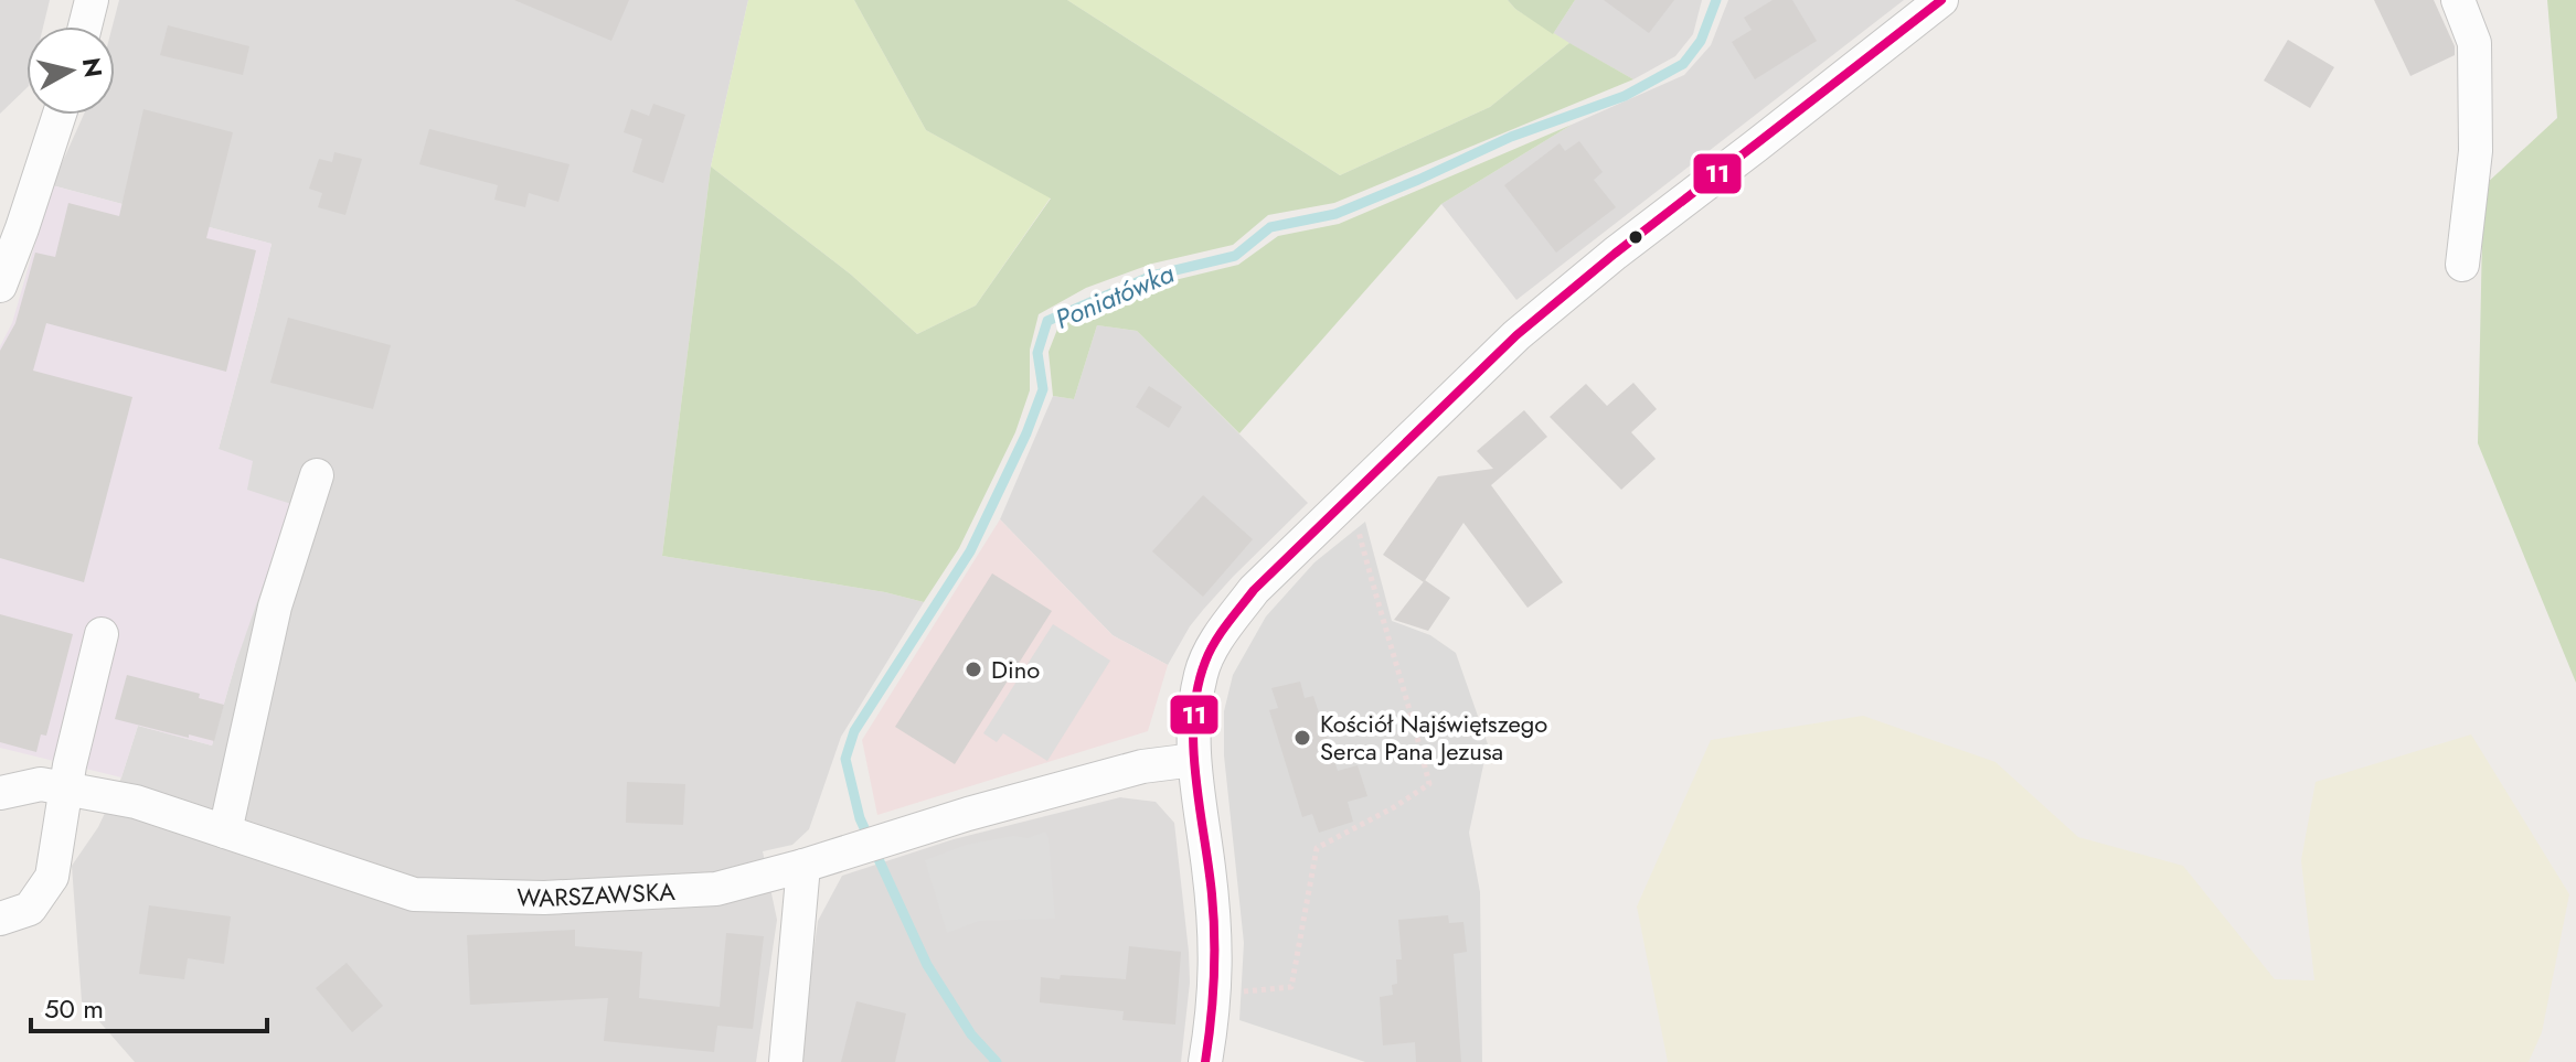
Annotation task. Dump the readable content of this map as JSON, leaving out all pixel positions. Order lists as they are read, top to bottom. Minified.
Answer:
{"streets":{"street":["WARSZAWSKA"]},"water":["Poniatówka"],"places":["Dino","Kościół Najświętszego Serca Pana Jezusa"],"lines":["transit line 11"],"scale_bar":"50 m","north":"right"}
